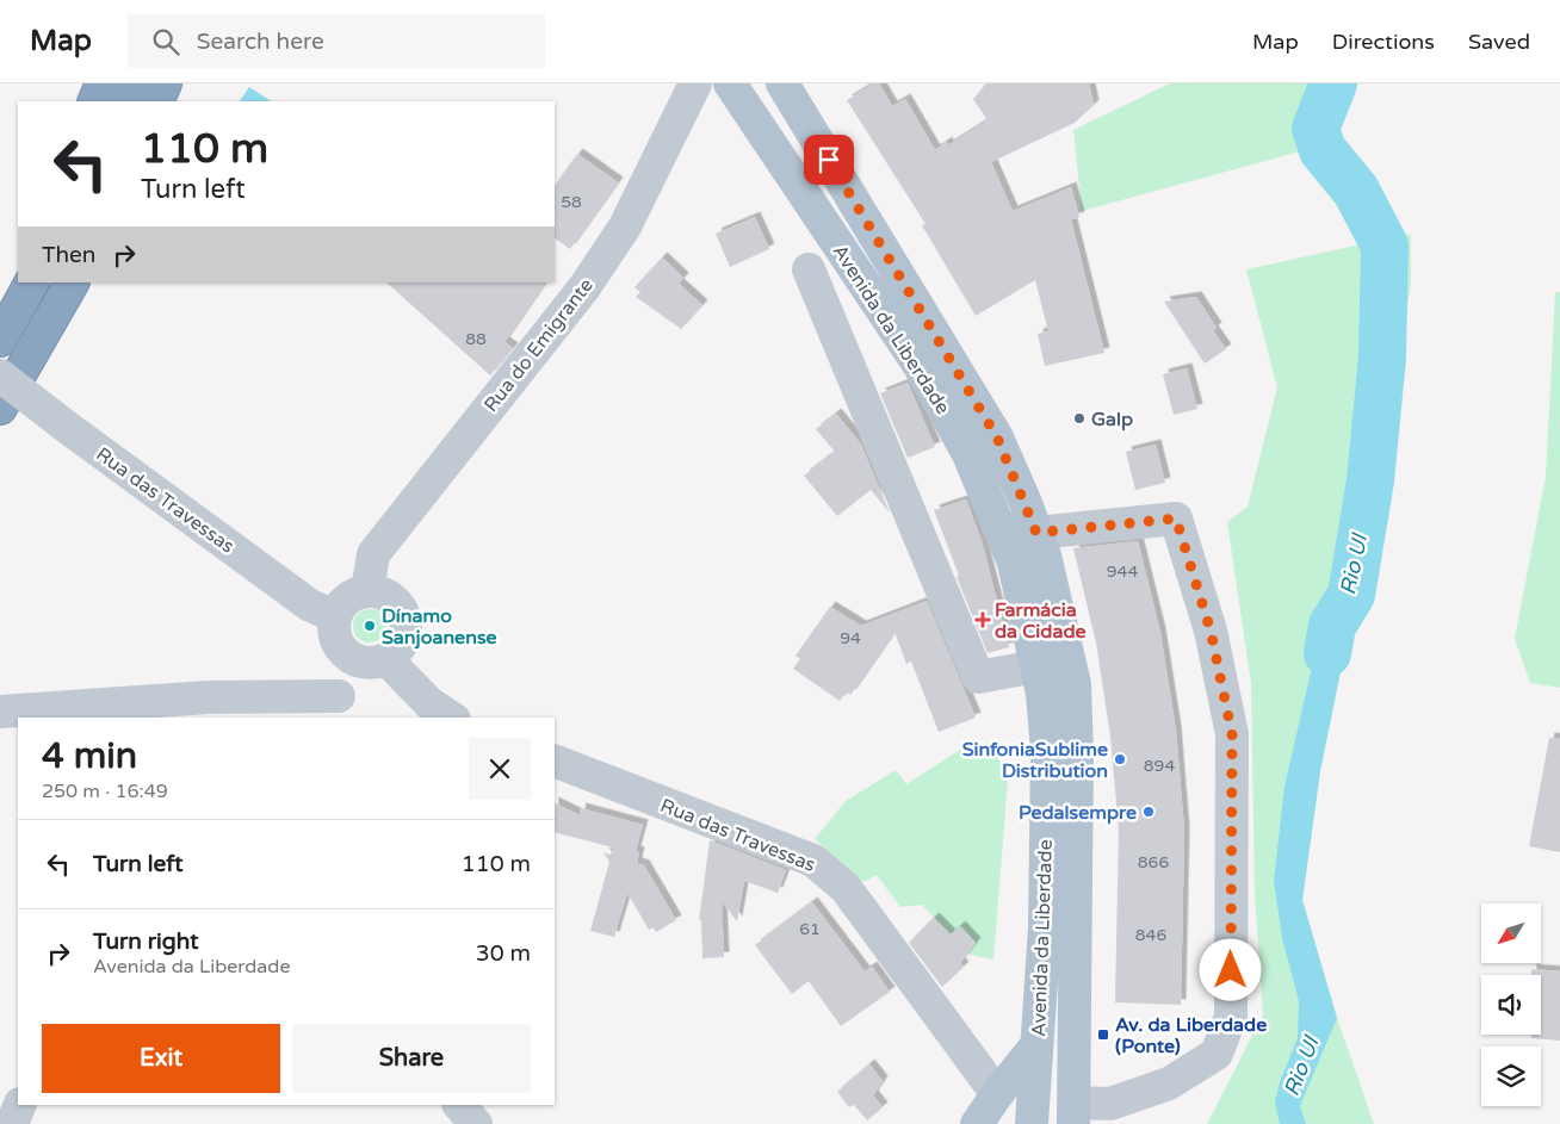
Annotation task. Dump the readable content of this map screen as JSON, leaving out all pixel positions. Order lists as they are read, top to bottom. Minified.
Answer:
{"streets":{"main road":["Avenida da Liberdade"],"street":["Rua do Emigrante","Rua das Travessas"]},"crossings":[["Rua do Emigrante","Rua das Travessas"]],"water":["Rio Ul"],"places":{"other":["Galp","Dínamo Sanjoanense","SinfoniaSublime Distribution","Pedalsempre"],"health":["Farmácia da Cidade"],"transit":["Av. da Liberdade (Ponte)"]},"house_numbers":["58","88","944","94","894","866","61","846"],"north":"bottom left","page":{"header":"Map","search":"Search here","nav":["Map","Directions","Saved"],"turn":["110 m","Turn left"],"then":"Then","heading":["4 min","250 m · 16:49"],"list":[{"name":"Turn left","value":"110 m"},{"name":"Turn right","note":"Avenida da Liberdade","value":"30 m"}],"buttons":["Exit","Share"]}}
